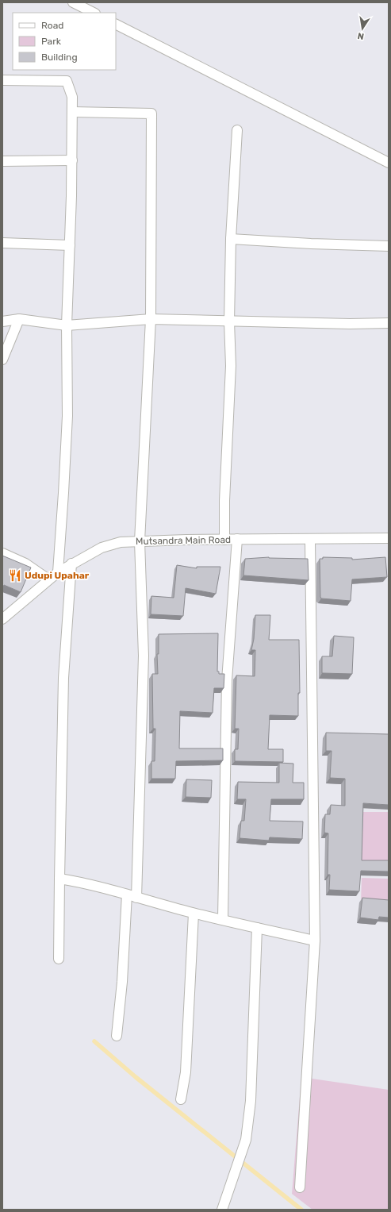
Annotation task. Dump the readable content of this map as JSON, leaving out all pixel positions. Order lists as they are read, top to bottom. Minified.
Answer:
{"streets":{"street":["Mutsandra Main Road"]},"places":{"restaurant":["Udupi Upahar"]},"legend":["Road","Park","Building"],"north":"bottom"}
